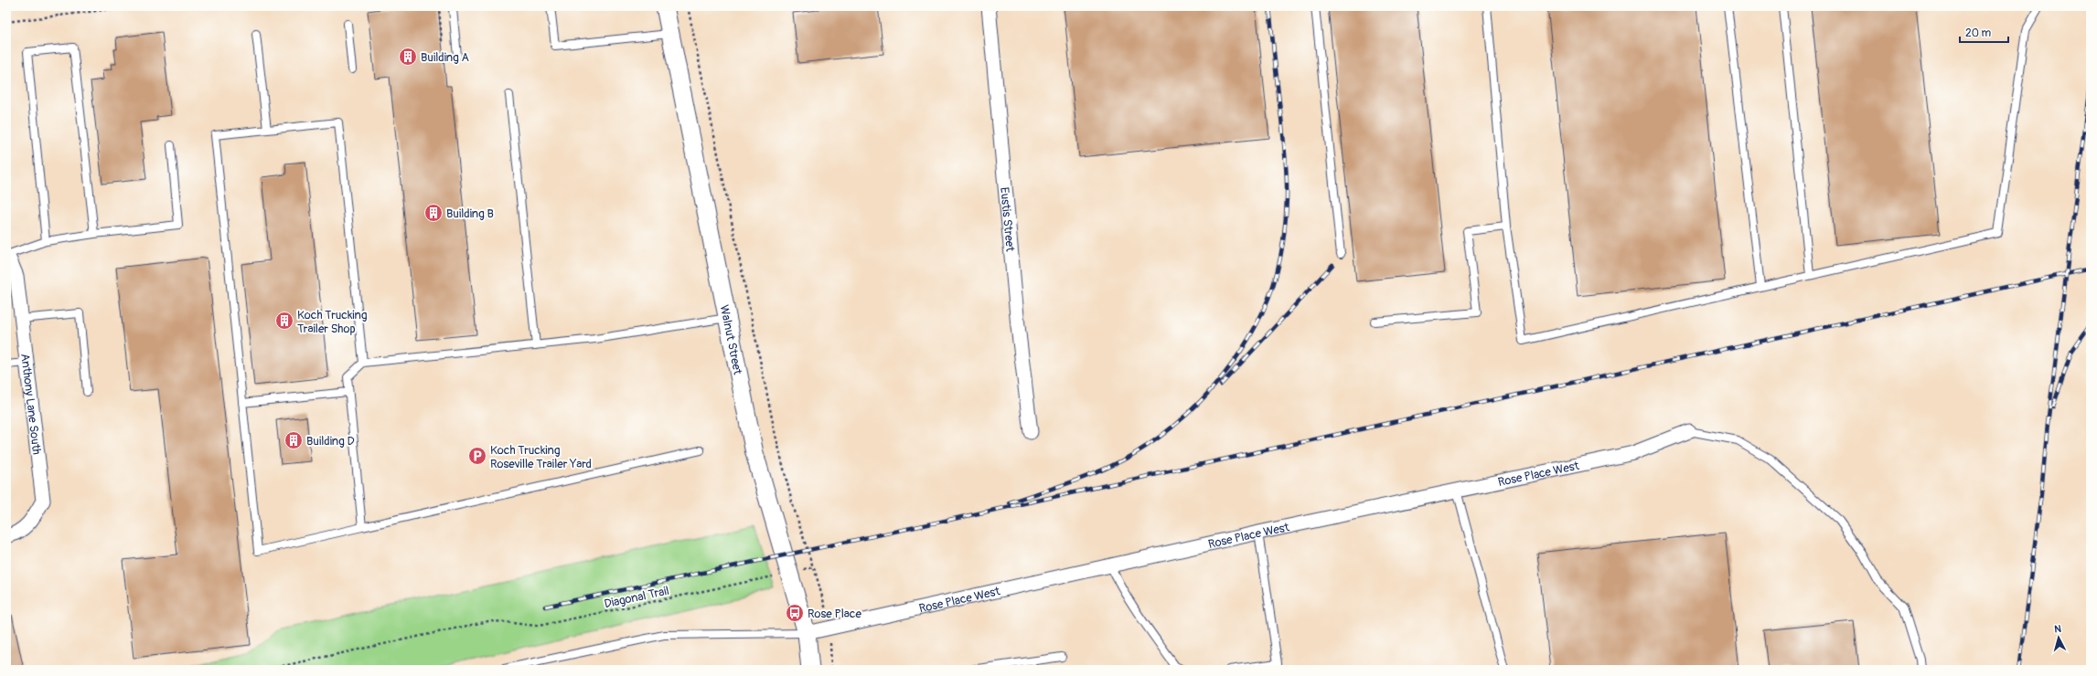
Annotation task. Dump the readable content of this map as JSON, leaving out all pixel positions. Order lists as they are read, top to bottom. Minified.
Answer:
{"streets":{"street":["Eustis Street","Walnut Street","Anthony Lane South","Rose Place West"],"path":["Diagonal Trail"]},"crossings":[["Walnut Street","Rose Place West"],["Walnut Street","Diagonal Trail"]],"places":{"building":["Building A","Building B","Koch Trucking Trailer Shop","Building D"],"parking":["Koch Trucking Roseville Trailer Yard"],"bus stop":["Rose Place"]},"scale_bar":"20 m","north":"top"}
